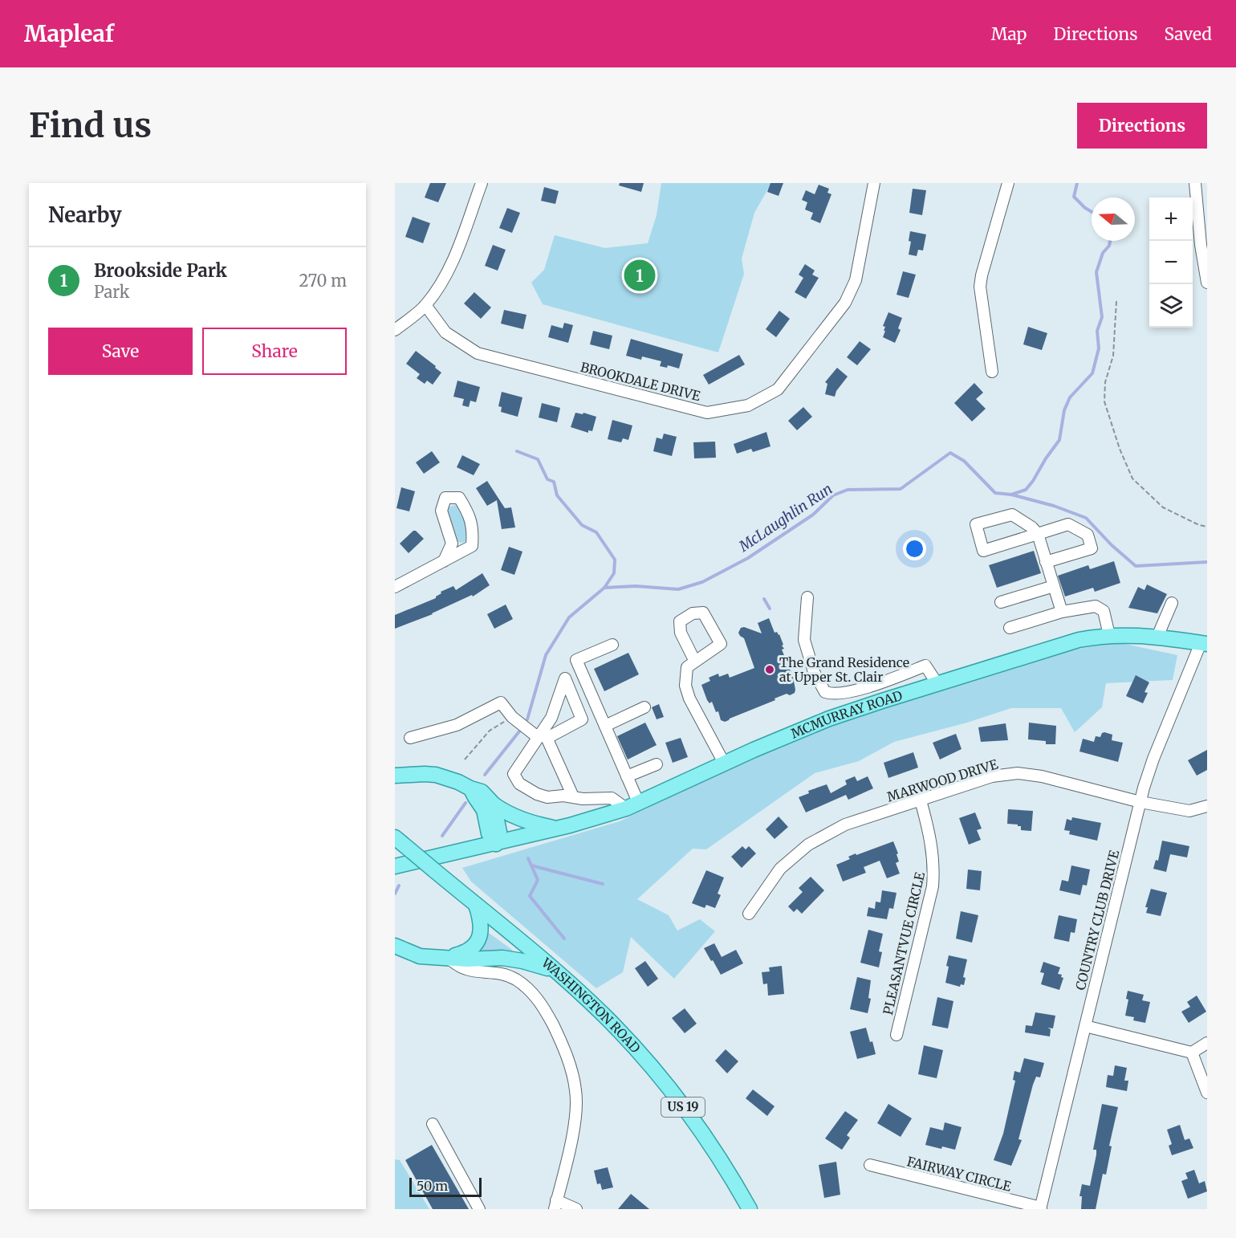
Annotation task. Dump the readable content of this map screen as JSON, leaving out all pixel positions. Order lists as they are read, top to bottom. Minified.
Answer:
{"streets":{"main road":["MCMURRAY ROAD","WASHINGTON ROAD","US 19"],"street":["BROOKDALE DRIVE","MARWOOD DRIVE","COUNTRY CLUB DRIVE","PLEASANTVUE CIRCLE","FAIRWAY CIRCLE"]},"crossings":[["MCMURRAY ROAD","COUNTRY CLUB DRIVE"],["MARWOOD DRIVE","COUNTRY CLUB DRIVE"],["MARWOOD DRIVE","PLEASANTVUE CIRCLE"],["COUNTRY CLUB DRIVE","FAIRWAY CIRCLE"]],"water":["McLaughlin Run"],"places":["The Grand Residence at Upper St. Clair"],"scale_bar":"50 m","north":"left","page":{"header":"Mapleaf","nav":["Map","Directions","Saved"],"buttons":["Directions",["Save","Share"]],"title":"Find us","heading":"Nearby","map_buttons":["+","−"],"list":[{"mark":"1","name":"Brookside Park","note":"Park","value":"270 m"}],"pins":"1","scale":"50 m"}}
